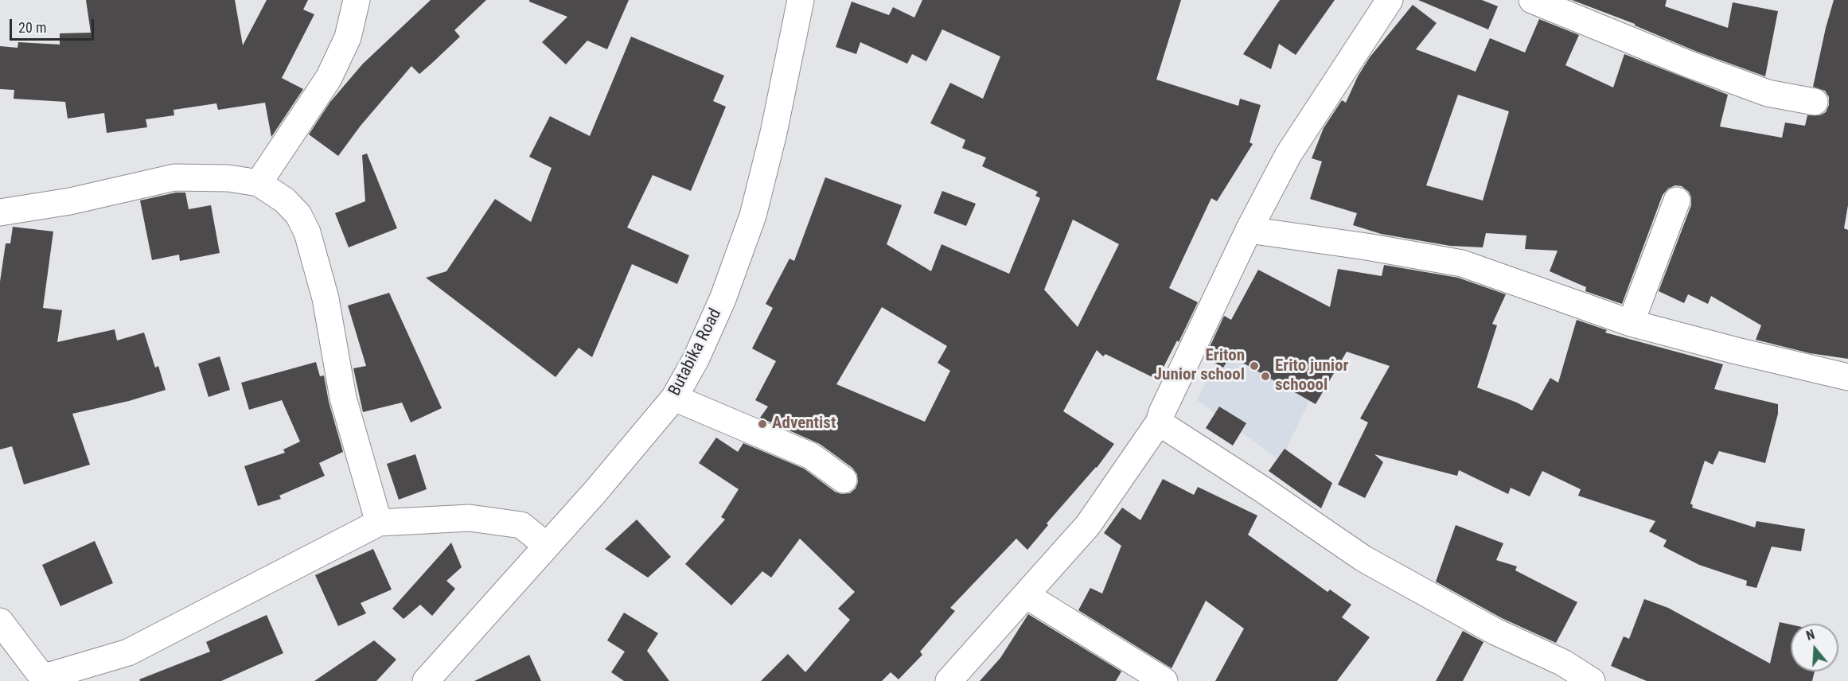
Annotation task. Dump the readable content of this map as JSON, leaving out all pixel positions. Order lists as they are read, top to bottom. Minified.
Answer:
{"streets":{"street":["Butabika Road"]},"places":["Eriton Junior school","Erito junior schoool","Adventist"],"scale_bar":"20 m","north":"top"}
